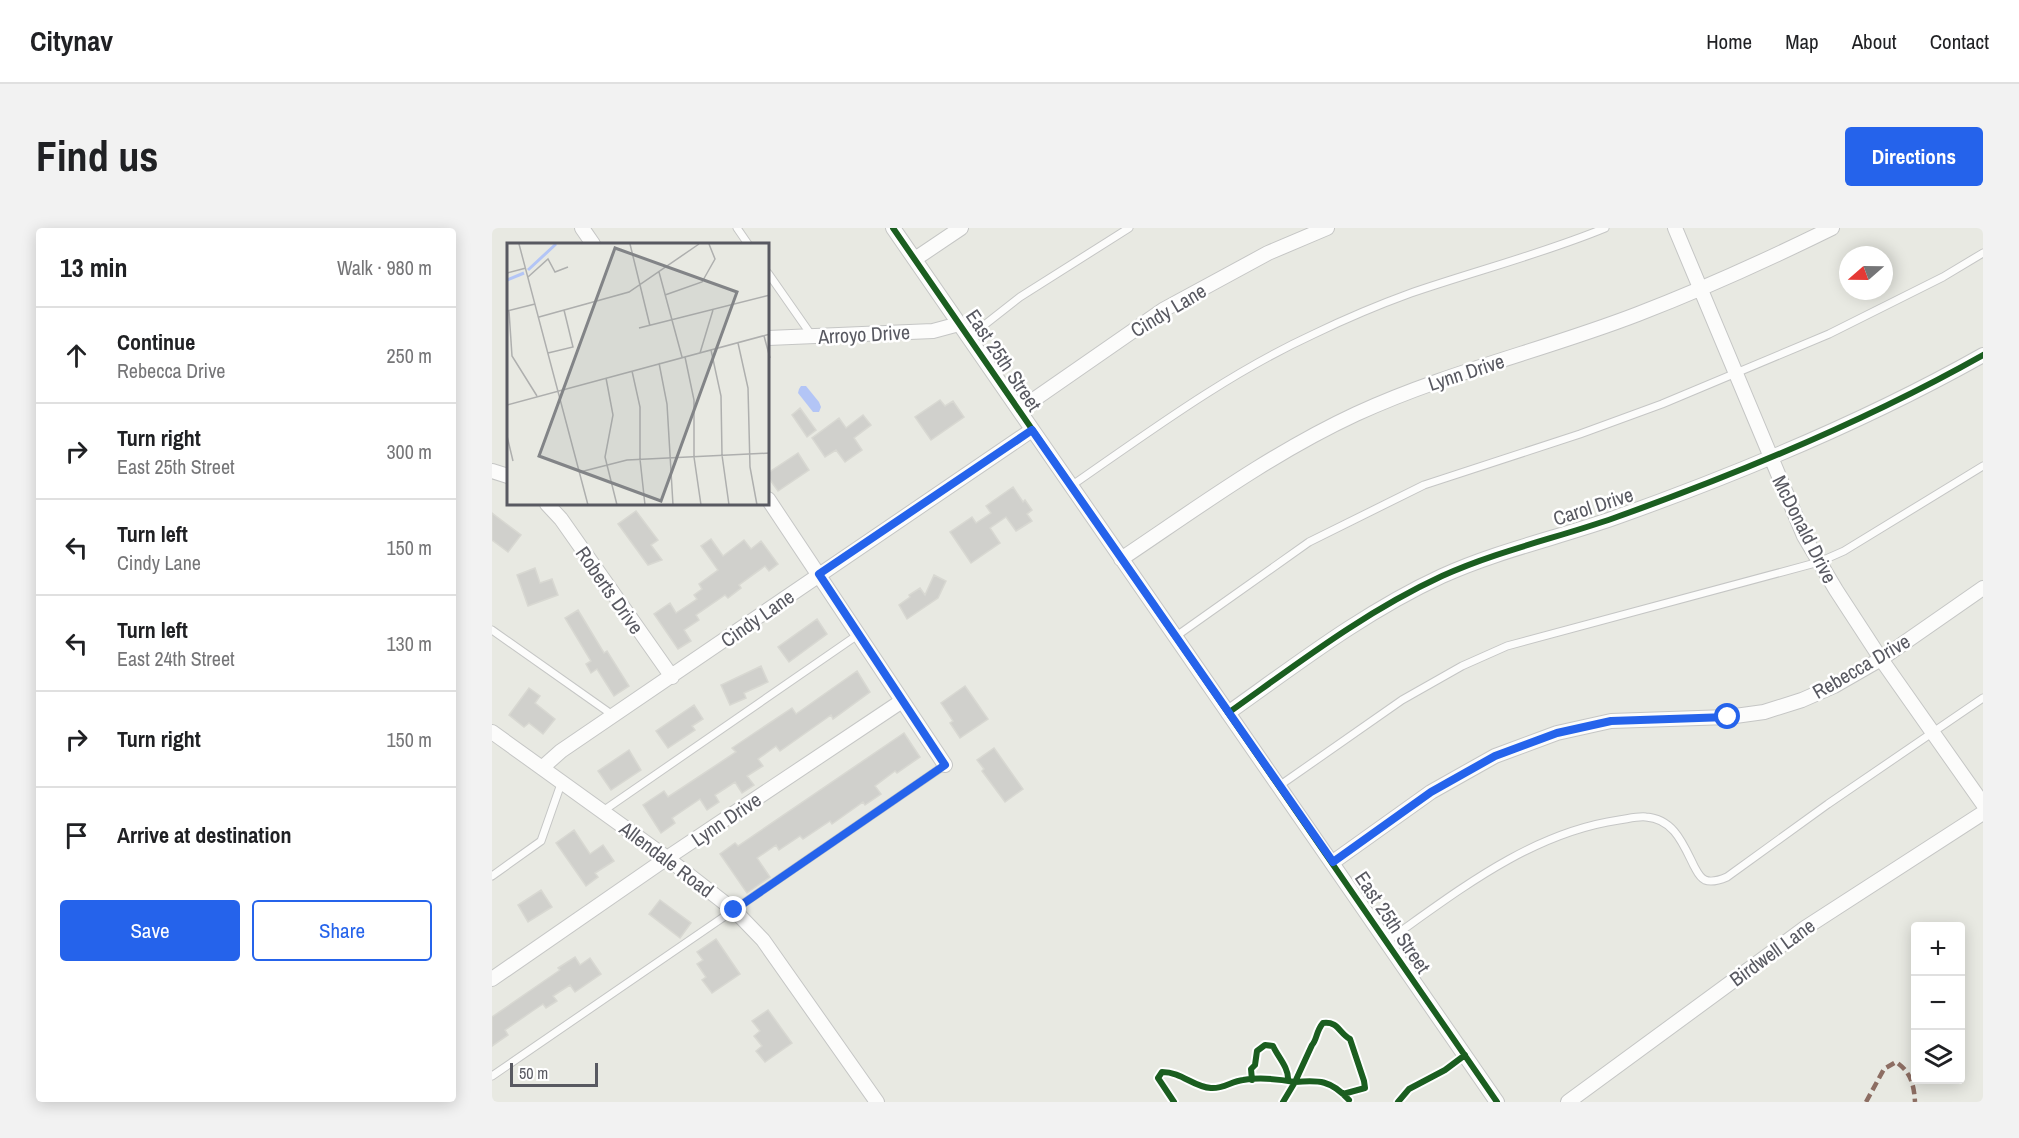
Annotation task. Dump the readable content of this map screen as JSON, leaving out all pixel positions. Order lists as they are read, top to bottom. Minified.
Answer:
{"streets":{"street":["Cindy Lane","Arroyo Drive","East 25th Street","Lynn Drive","Carol Drive","McDonald Drive","Roberts Drive","Rebecca Drive","Allendale Road","Birdwell Lane"]},"crossings":[["Cindy Lane","East 25th Street"],["Cindy Lane","Roberts Drive"],["Cindy Lane","Allendale Road"],["Arroyo Drive","East 25th Street"],["East 25th Street","Lynn Drive"],["East 25th Street","Carol Drive"],["East 25th Street","Rebecca Drive"],["Lynn Drive","McDonald Drive"],["Lynn Drive","Allendale Road"],["Carol Drive","McDonald Drive"],["McDonald Drive","Rebecca Drive"]],"scale_bar":"50 m","north":"left","page":{"header":"Citynav","nav":["Home","Map","About","Contact"],"buttons":["Directions",["Save","Share"]],"title":"Find us","heading":["13 min","Walk · 980 m"],"list":[["Continue","Rebecca Drive","250 m"],["Turn right","East 25th Street","300 m"],["Turn left","Cindy Lane","150 m"],["Turn left","East 24th Street","130 m"],["Turn right","150 m"],"Arrive at destination"],"map_buttons":["+","−"],"scale":"50 m"}}
